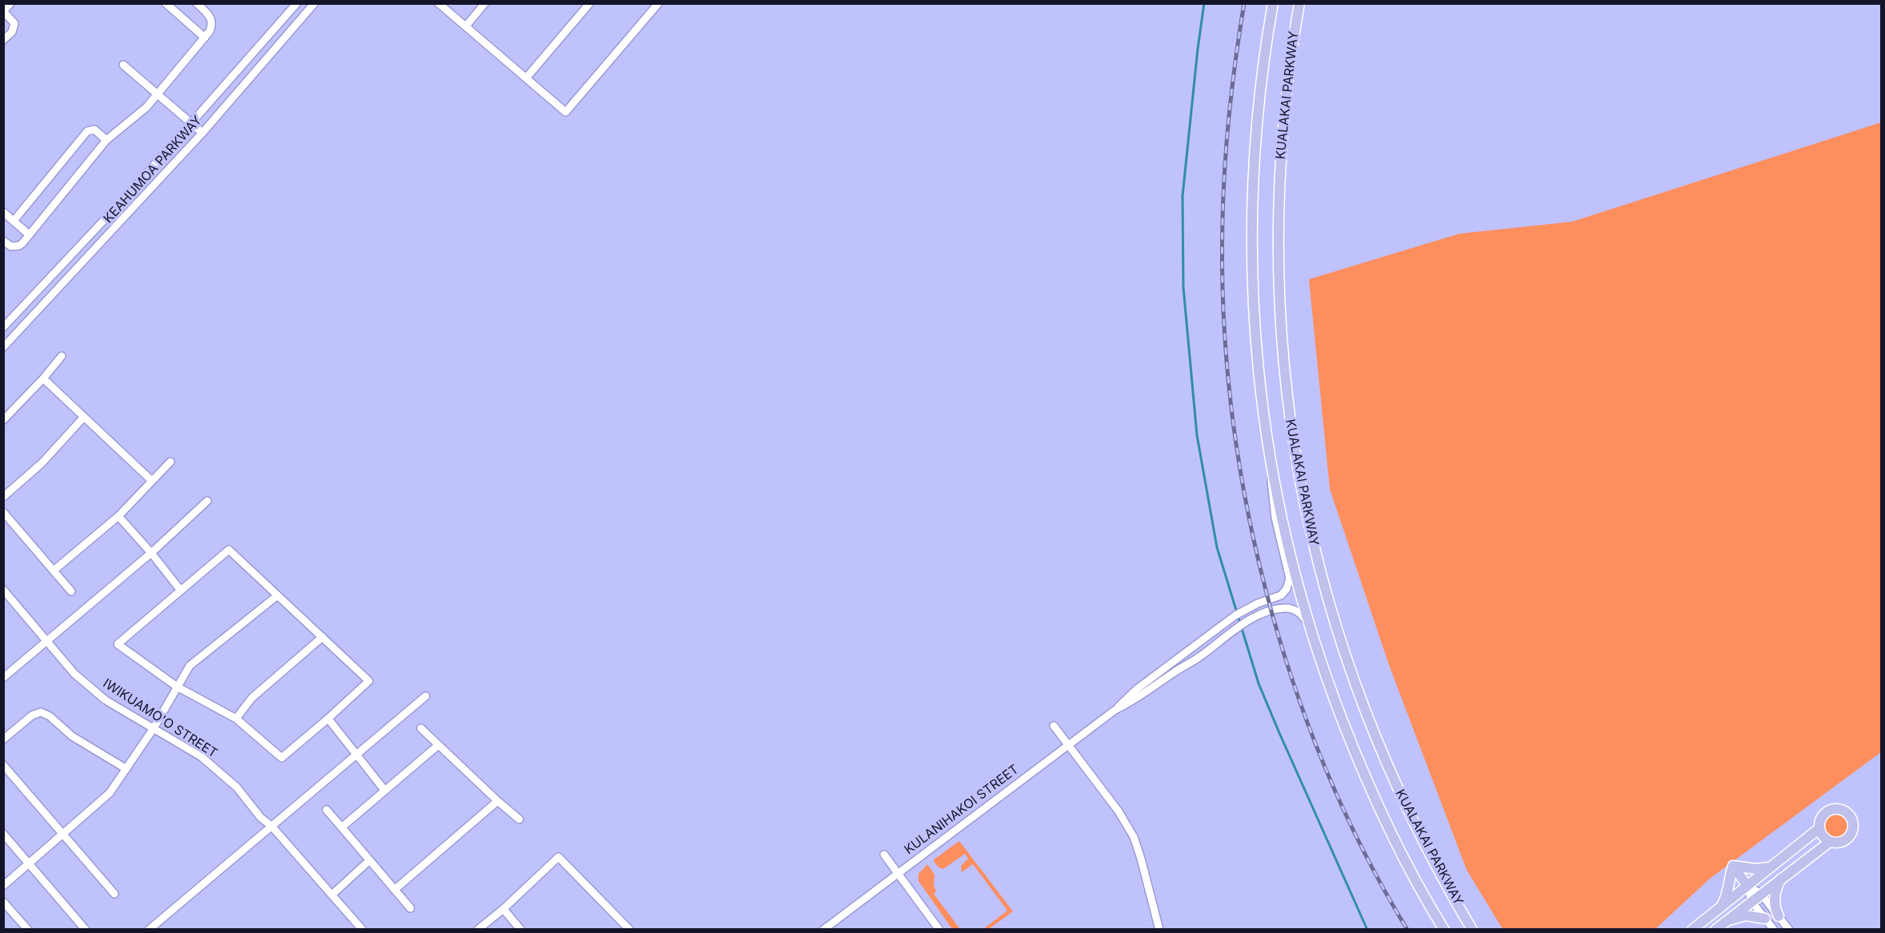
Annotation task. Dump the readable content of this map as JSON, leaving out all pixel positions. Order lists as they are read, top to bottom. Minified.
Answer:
{"streets":{"main road":["KUALAKAI PARKWAY"],"street":["KEAHUMOA PARKWAY","IWIKUAMO'O STREET","KULANIHAKOI STREET"]},"crossings":[["KUALAKAI PARKWAY","KULANIHAKOI STREET"]]}
